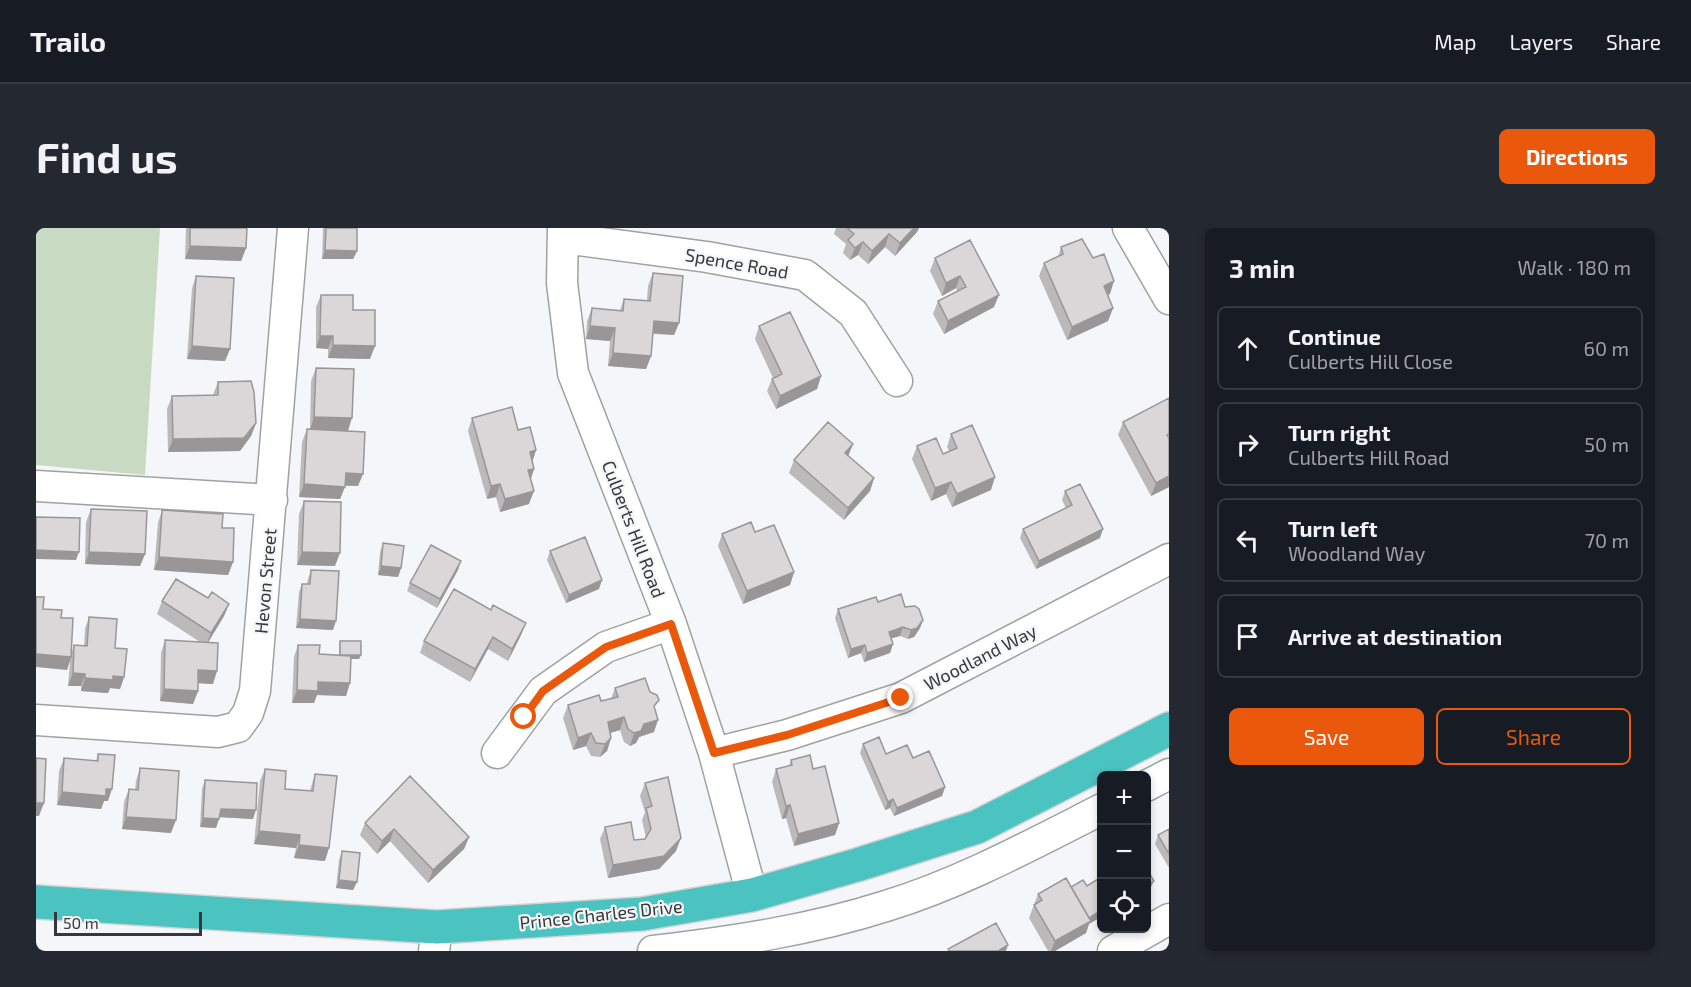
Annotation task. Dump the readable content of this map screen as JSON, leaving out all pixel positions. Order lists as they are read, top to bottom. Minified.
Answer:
{"streets":{"highway":["Prince Charles Drive"],"street":["Spence Road","Culberts Hill Road","Hevon Street","Woodland Way"]},"crossings":[["Spence Road","Culberts Hill Road"],["Culberts Hill Road","Woodland Way"],["Culberts Hill Road","Prince Charles Drive"]],"scale_bar":"50 m","page":{"header":"Trailo","nav":["Map","Layers","Share"],"buttons":["Directions",["Save","Share"]],"title":"Find us","heading":["3 min","Walk · 180 m"],"list":[["Continue","Culberts Hill Close","60 m"],["Turn right","Culberts Hill Road","50 m"],["Turn left","Woodland Way","70 m"],"Arrive at destination"],"map_buttons":["+","−"],"scale":"50 m"}}
